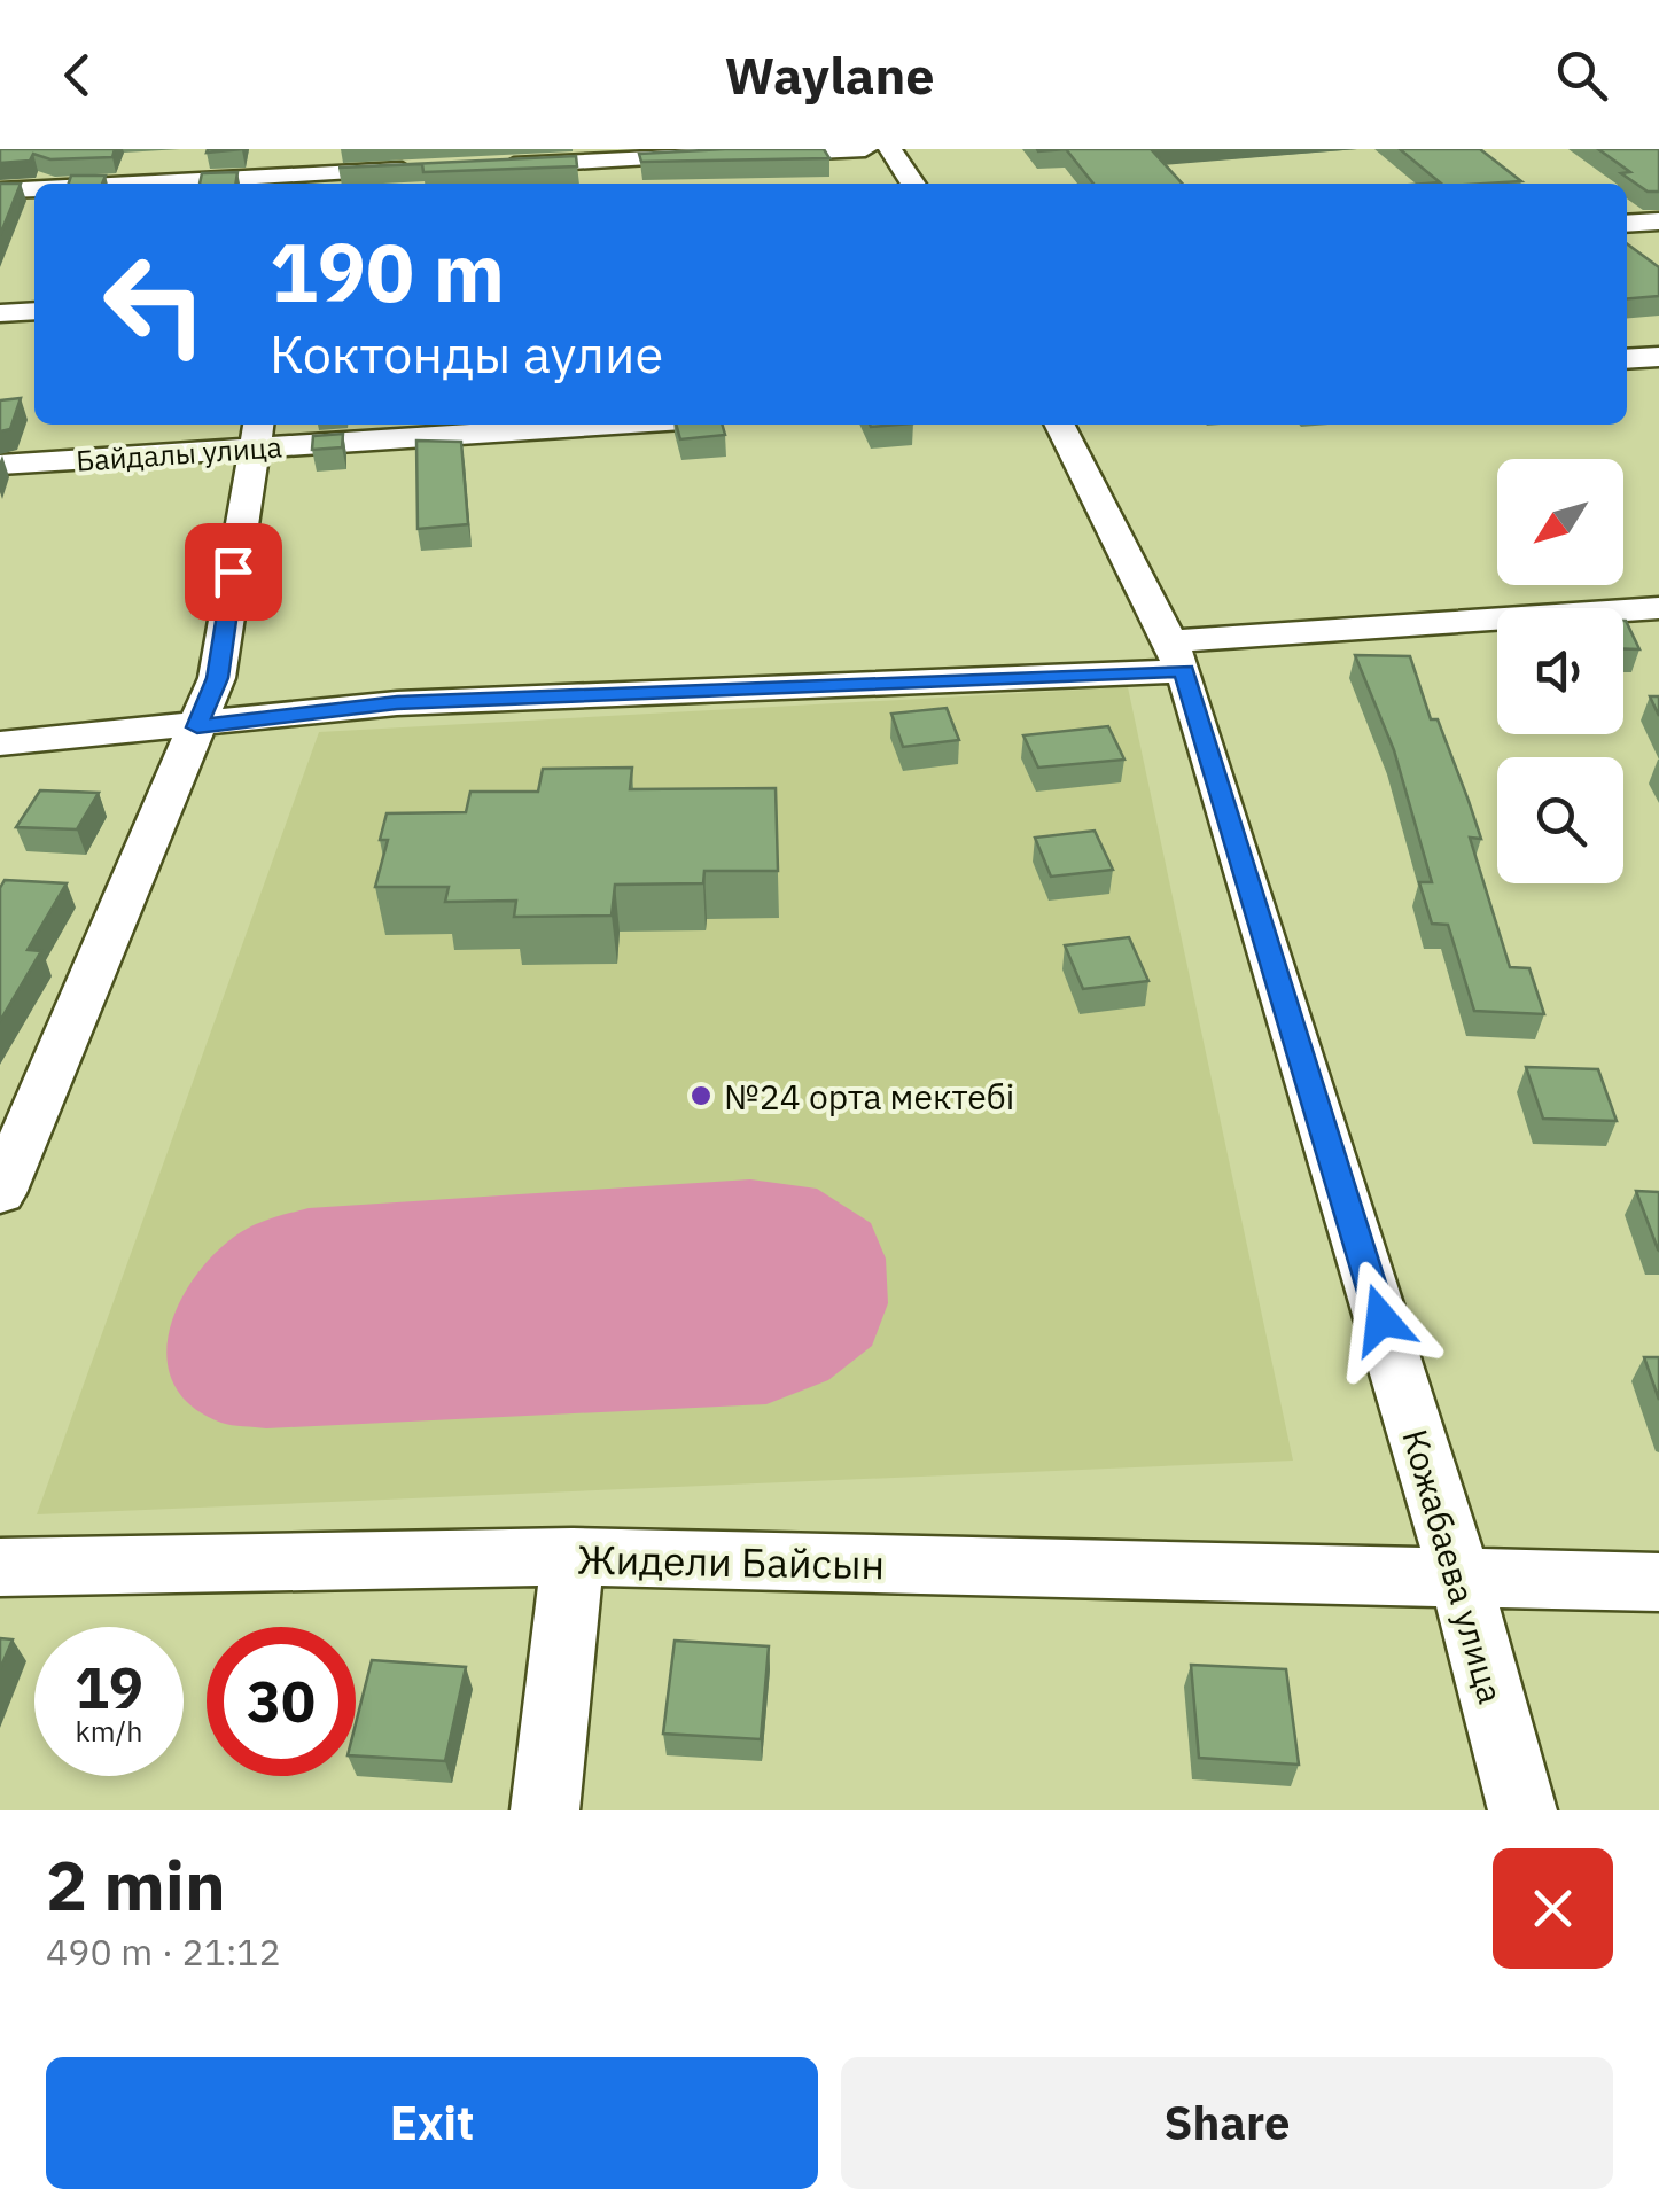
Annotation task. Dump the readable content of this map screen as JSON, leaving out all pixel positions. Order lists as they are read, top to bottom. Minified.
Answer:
{"streets":{"street":["Байдалы улица","Жидели Байсын","Кожабаева улица"]},"crossings":[["Жидели Байсын","Кожабаева улица"]],"places":["№24 орта мектебі"],"north":"bottom left","page":{"header":"Waylane","turn":["190 m","Коктонды аулие"],"speed":"19 km/h","limit":"30","heading":["2 min","490 m · 21:12"],"buttons":["Exit","Share"]}}
